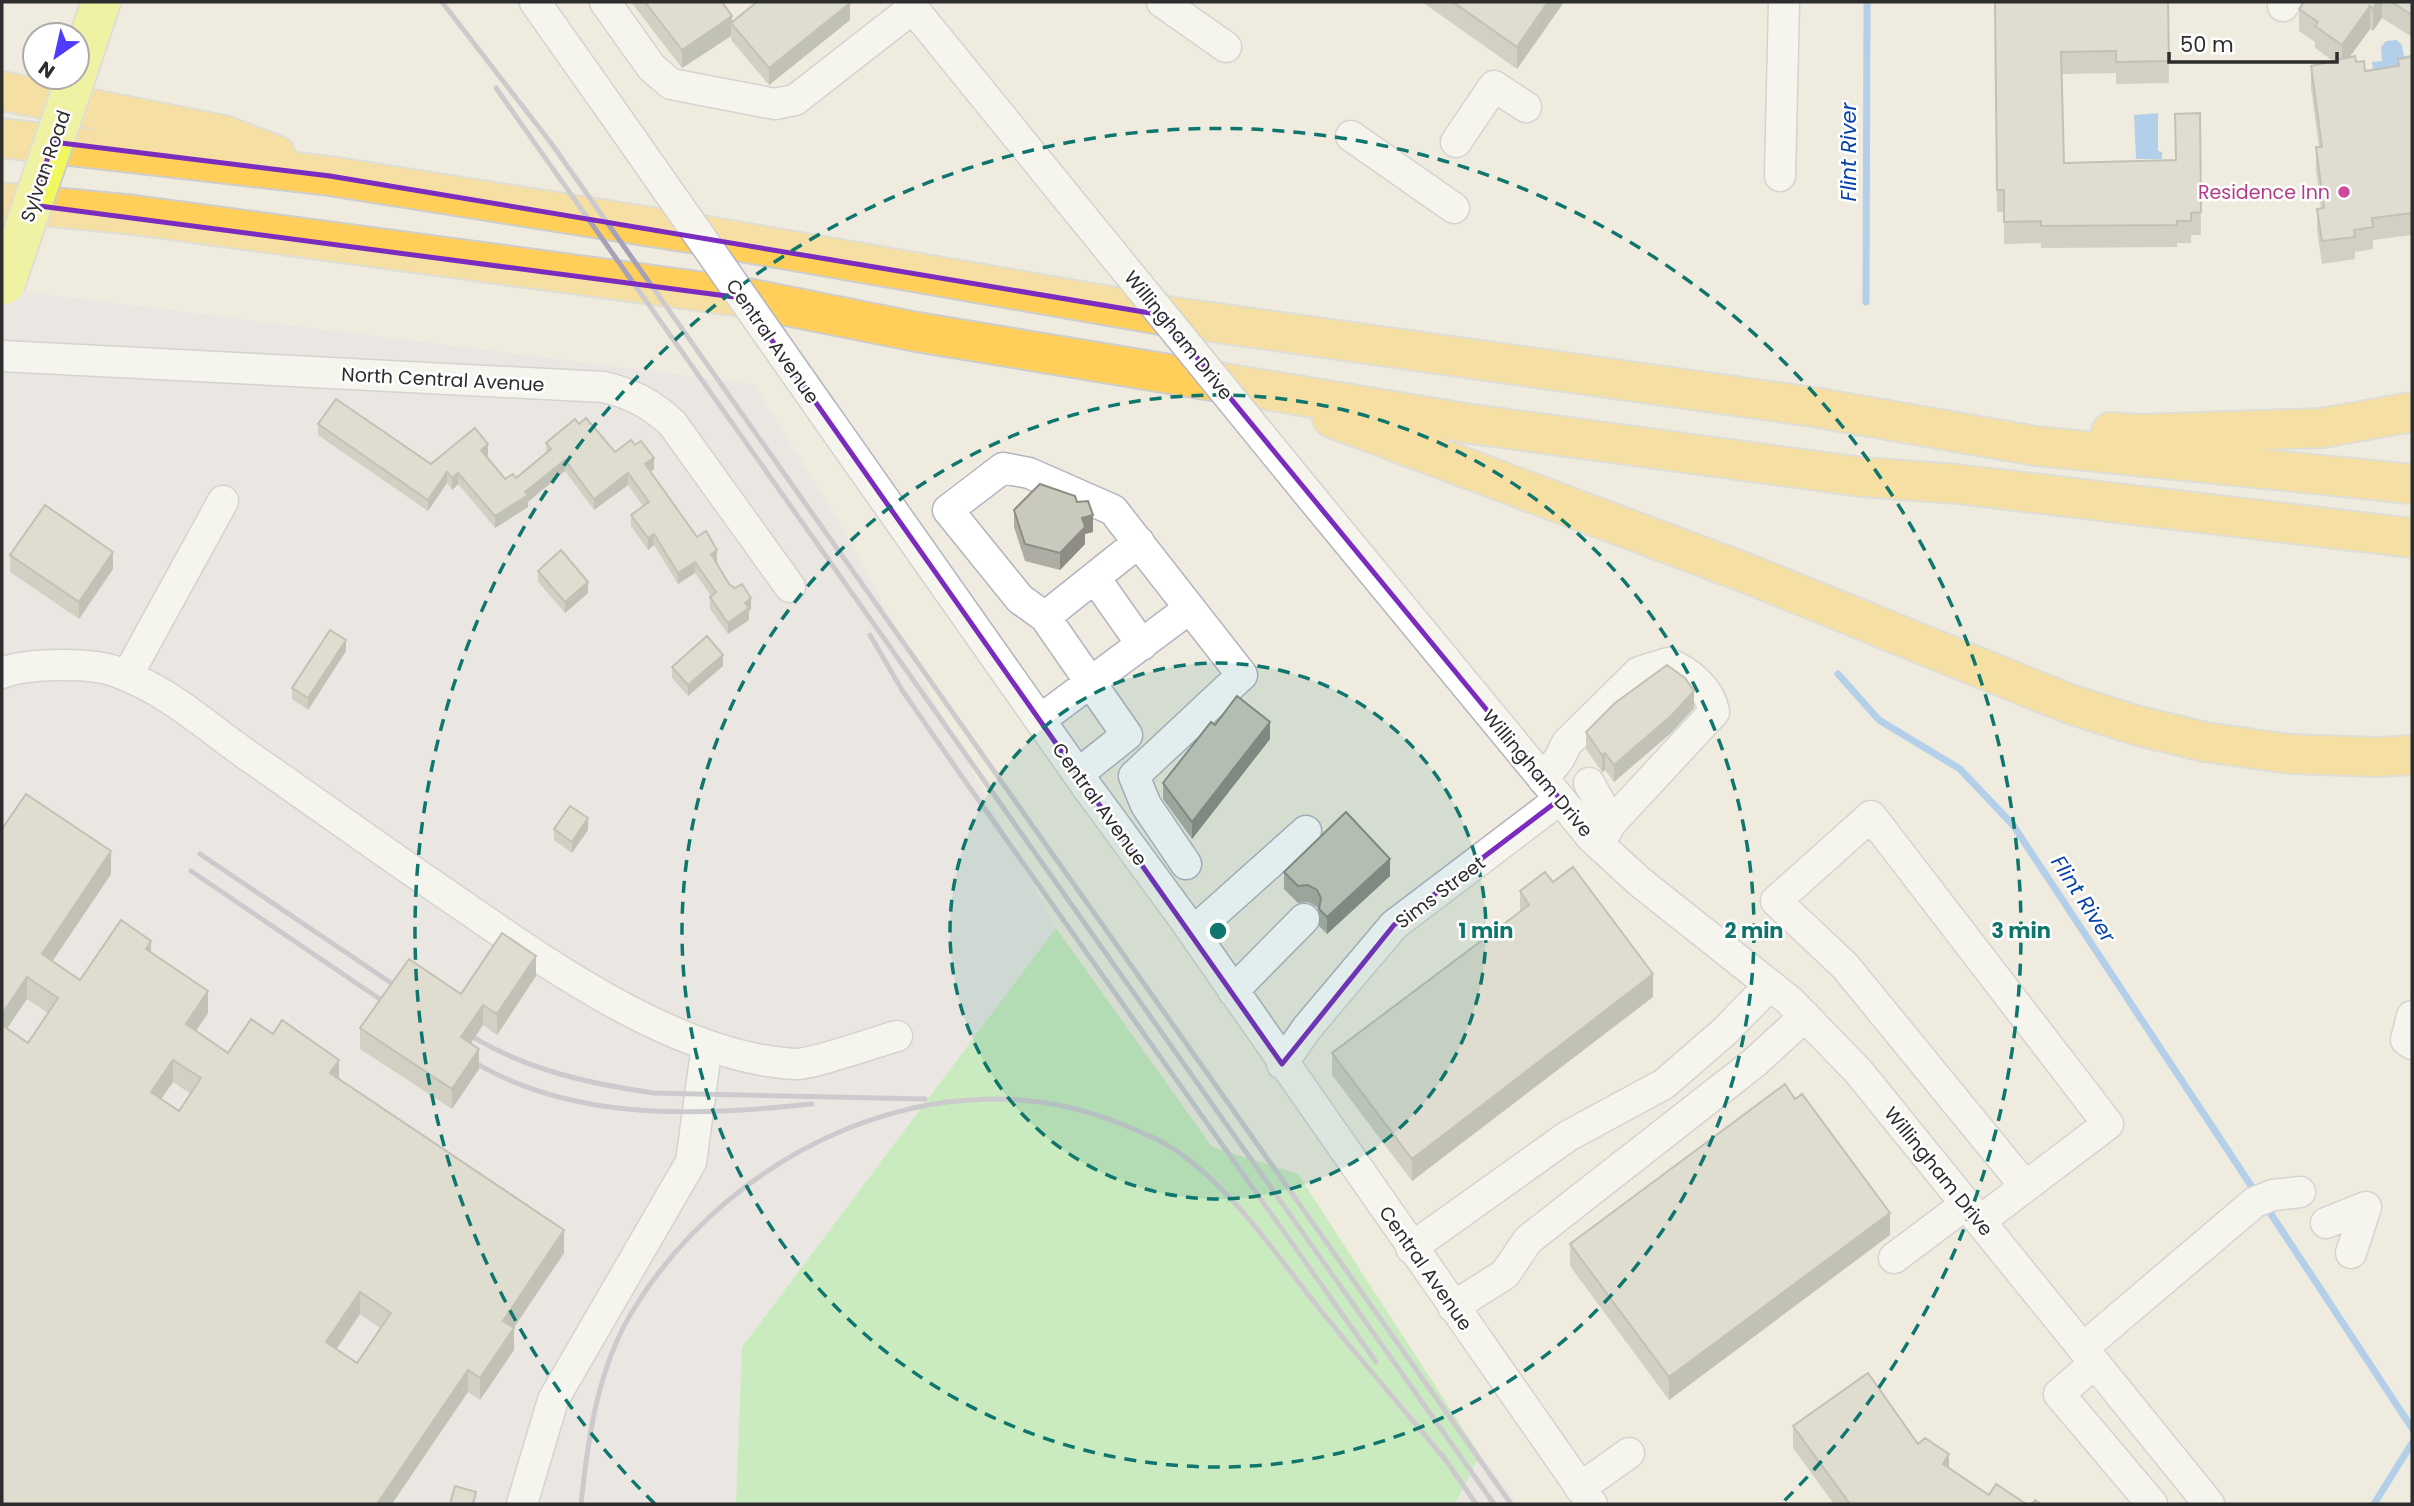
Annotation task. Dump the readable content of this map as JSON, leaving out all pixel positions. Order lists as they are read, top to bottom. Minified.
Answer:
{"streets":{"main road":["Sylvan Road"],"street":["Willingham Drive","Central Avenue","North Central Avenue","Sims Street"]},"crossings":[["Willingham Drive","Sims Street"],["Central Avenue","Sims Street"]],"water":["Flint River"],"places":["Residence Inn"],"scale_bar":"50 m","north":"bottom left","rings":["1 min","2 min","3 min"]}
